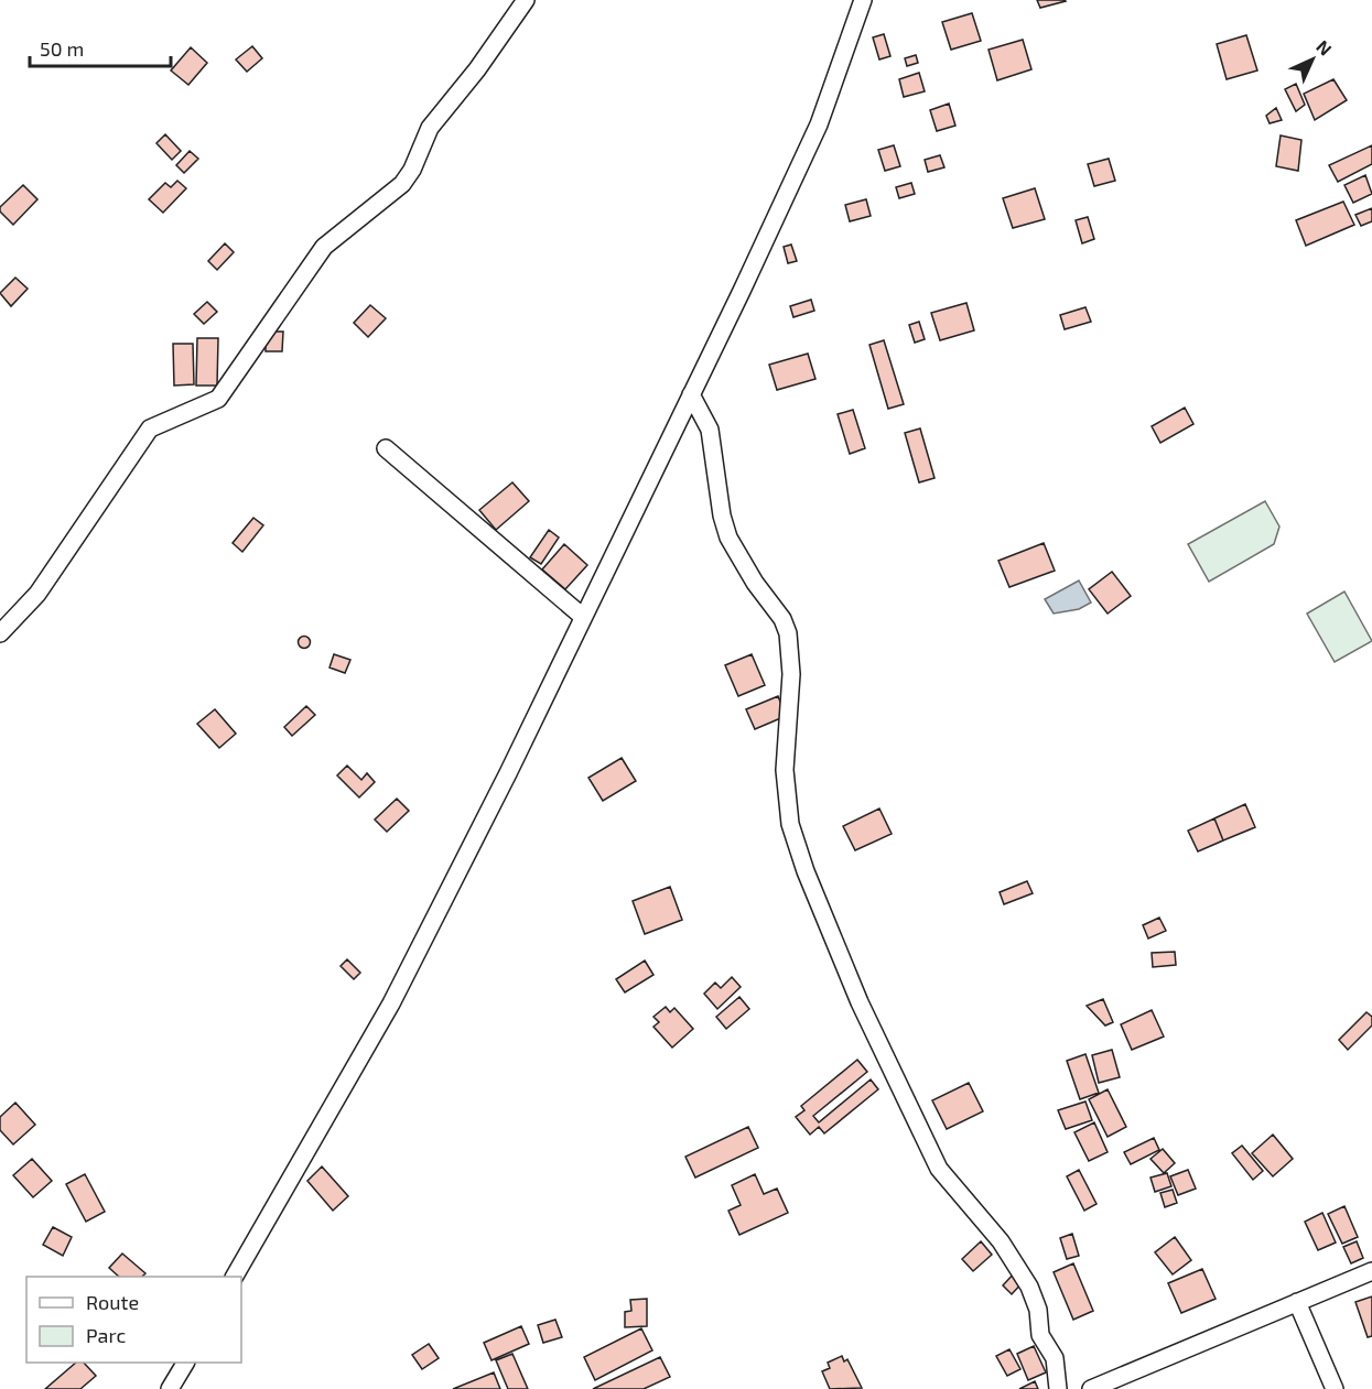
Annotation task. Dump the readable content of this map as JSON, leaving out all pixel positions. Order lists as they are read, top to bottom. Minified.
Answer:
{"legend":["Route","Parc"],"scale_bar":"50 m","north":"top right"}
